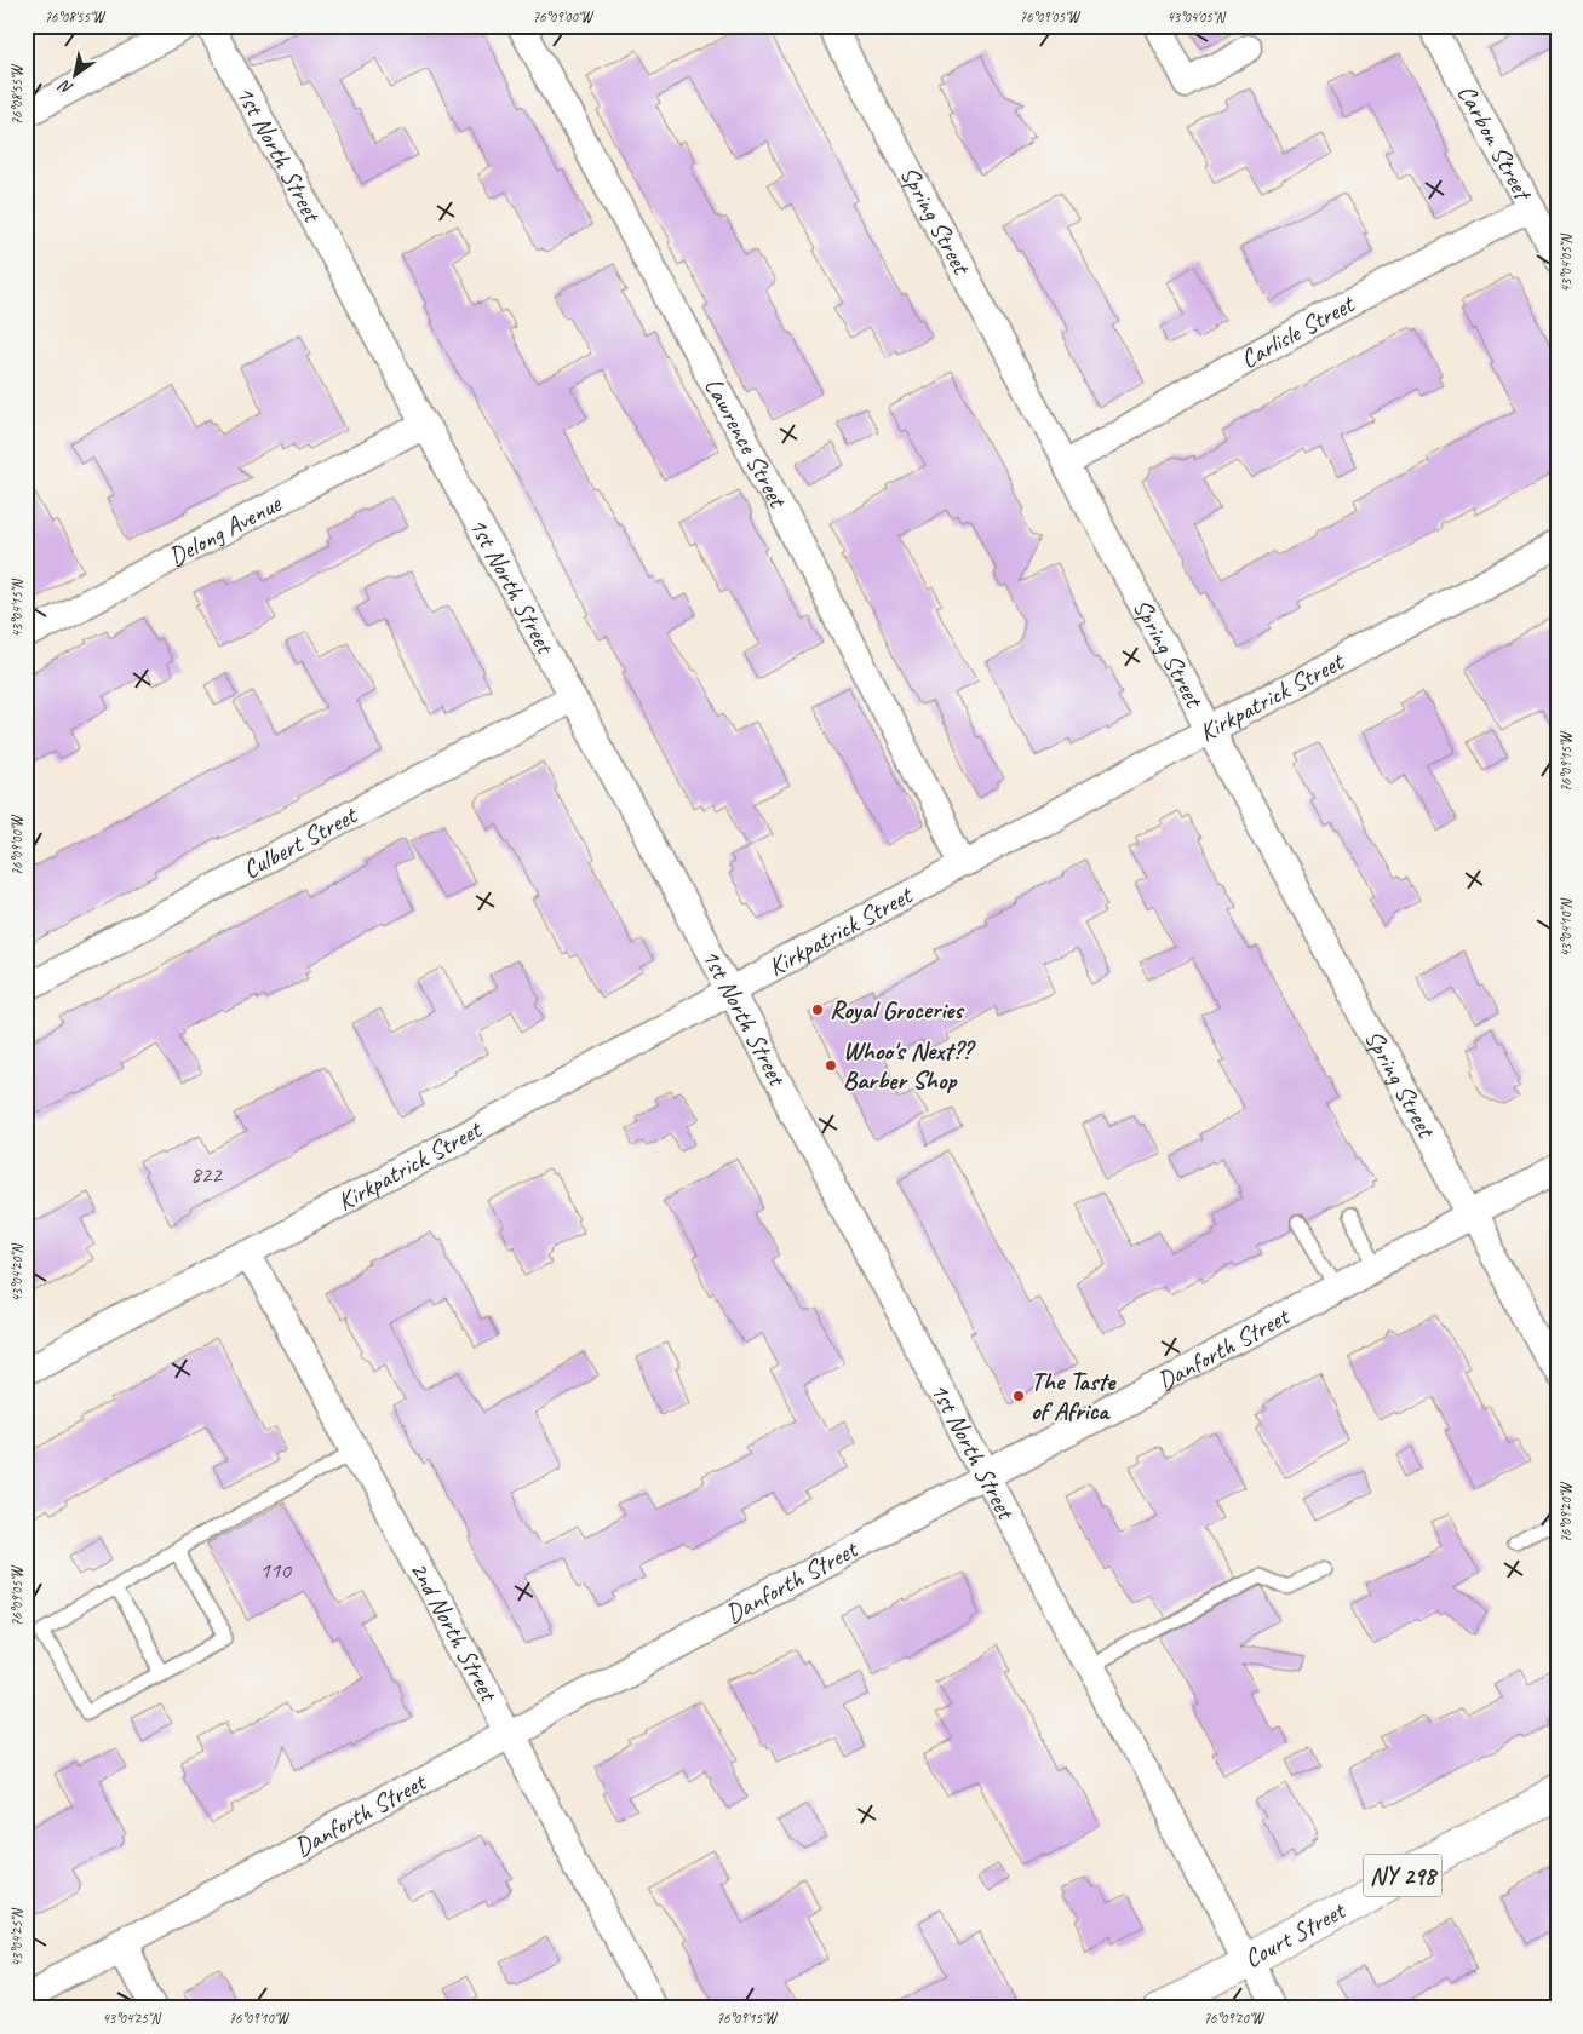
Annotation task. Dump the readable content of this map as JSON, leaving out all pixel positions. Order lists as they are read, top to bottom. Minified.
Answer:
{"streets":{"main road":["NY 298","Court Street"],"street":["Carbon Street","1st North Street","Spring Street","Carlisle Street","Lawrence Street","Delong Avenue","Kirkpatrick Street","Culbert Street","Danforth Street","2nd North Street"]},"crossings":[["Carbon Street","Carlisle Street"],["1st North Street","Delong Avenue"],["1st North Street","Kirkpatrick Street"],["1st North Street","Culbert Street"],["1st North Street","Danforth Street"],["1st North Street","Court Street"],["Spring Street","Carlisle Street"],["Spring Street","Kirkpatrick Street"],["Spring Street","Danforth Street"],["Lawrence Street","Kirkpatrick Street"],["Kirkpatrick Street","2nd North Street"],["Danforth Street","2nd North Street"]],"places":["Royal Groceries","Whoo's Next?? Barber Shop","The Taste of Africa"],"house_numbers":["822","110"],"north":"bottom left","coordinates":["76°08'55\"W","76°09'00\"W","76°09'05\"W","43°04'05\"N","43°04'15\"N","76°09'15\"W","43°04'10\"N","43°04'20\"N","76°09'20\"W","43°04'25\"N","76°09'10\"W"]}
